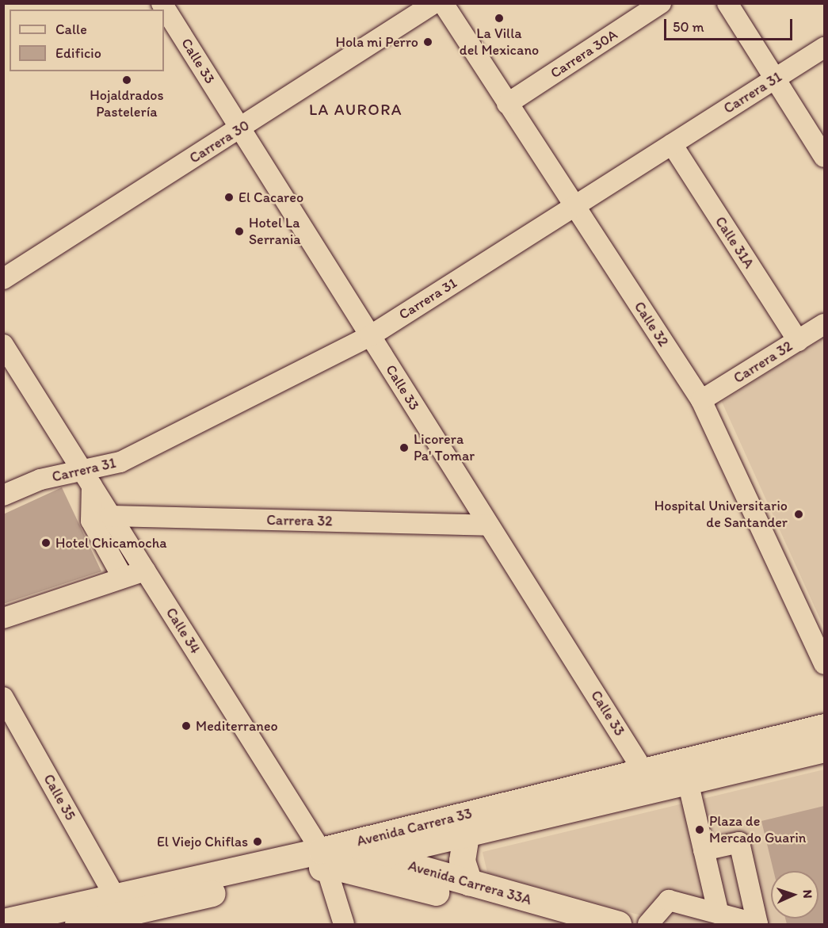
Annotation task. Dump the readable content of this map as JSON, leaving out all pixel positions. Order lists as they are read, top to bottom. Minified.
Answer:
{"streets":{"main road":["Avenida Carrera 33","Avenida Carrera 33A"],"street":["Carrera 30A","Calle 33","Carrera 31","Carrera 30","Calle 31A","Calle 32","Carrera 32","Calle 34","Calle 35"]},"crossings":[["Carrera 30A","Calle 32"],["Calle 33","Carrera 31"],["Calle 33","Carrera 30"],["Calle 33","Carrera 32"],["Calle 33","Avenida Carrera 33"],["Carrera 31","Calle 31A"],["Carrera 31","Calle 32"],["Carrera 31","Calle 34"],["Calle 31A","Carrera 32"],["Calle 32","Carrera 32"],["Carrera 32","Calle 34"],["Calle 34","Avenida Carrera 33"],["Calle 34","Avenida Carrera 33A"],["Calle 35","Avenida Carrera 33"],["Avenida Carrera 33","Avenida Carrera 33A"]],"districts":["LA AURORA"],"places":["La Villa del Mexicano","Hola mi Perro","Hojaldrados Pastelería","El Cacareo","Hotel La Serrania","Licorera Pa' Tomar","Hospital Universitario de Santander","Hotel Chicamocha","Mediterraneo","Plaza de Mercado Guarin","El Viejo Chiflas"],"legend":["Calle","Edificio"],"scale_bar":"50 m","north":"right"}
